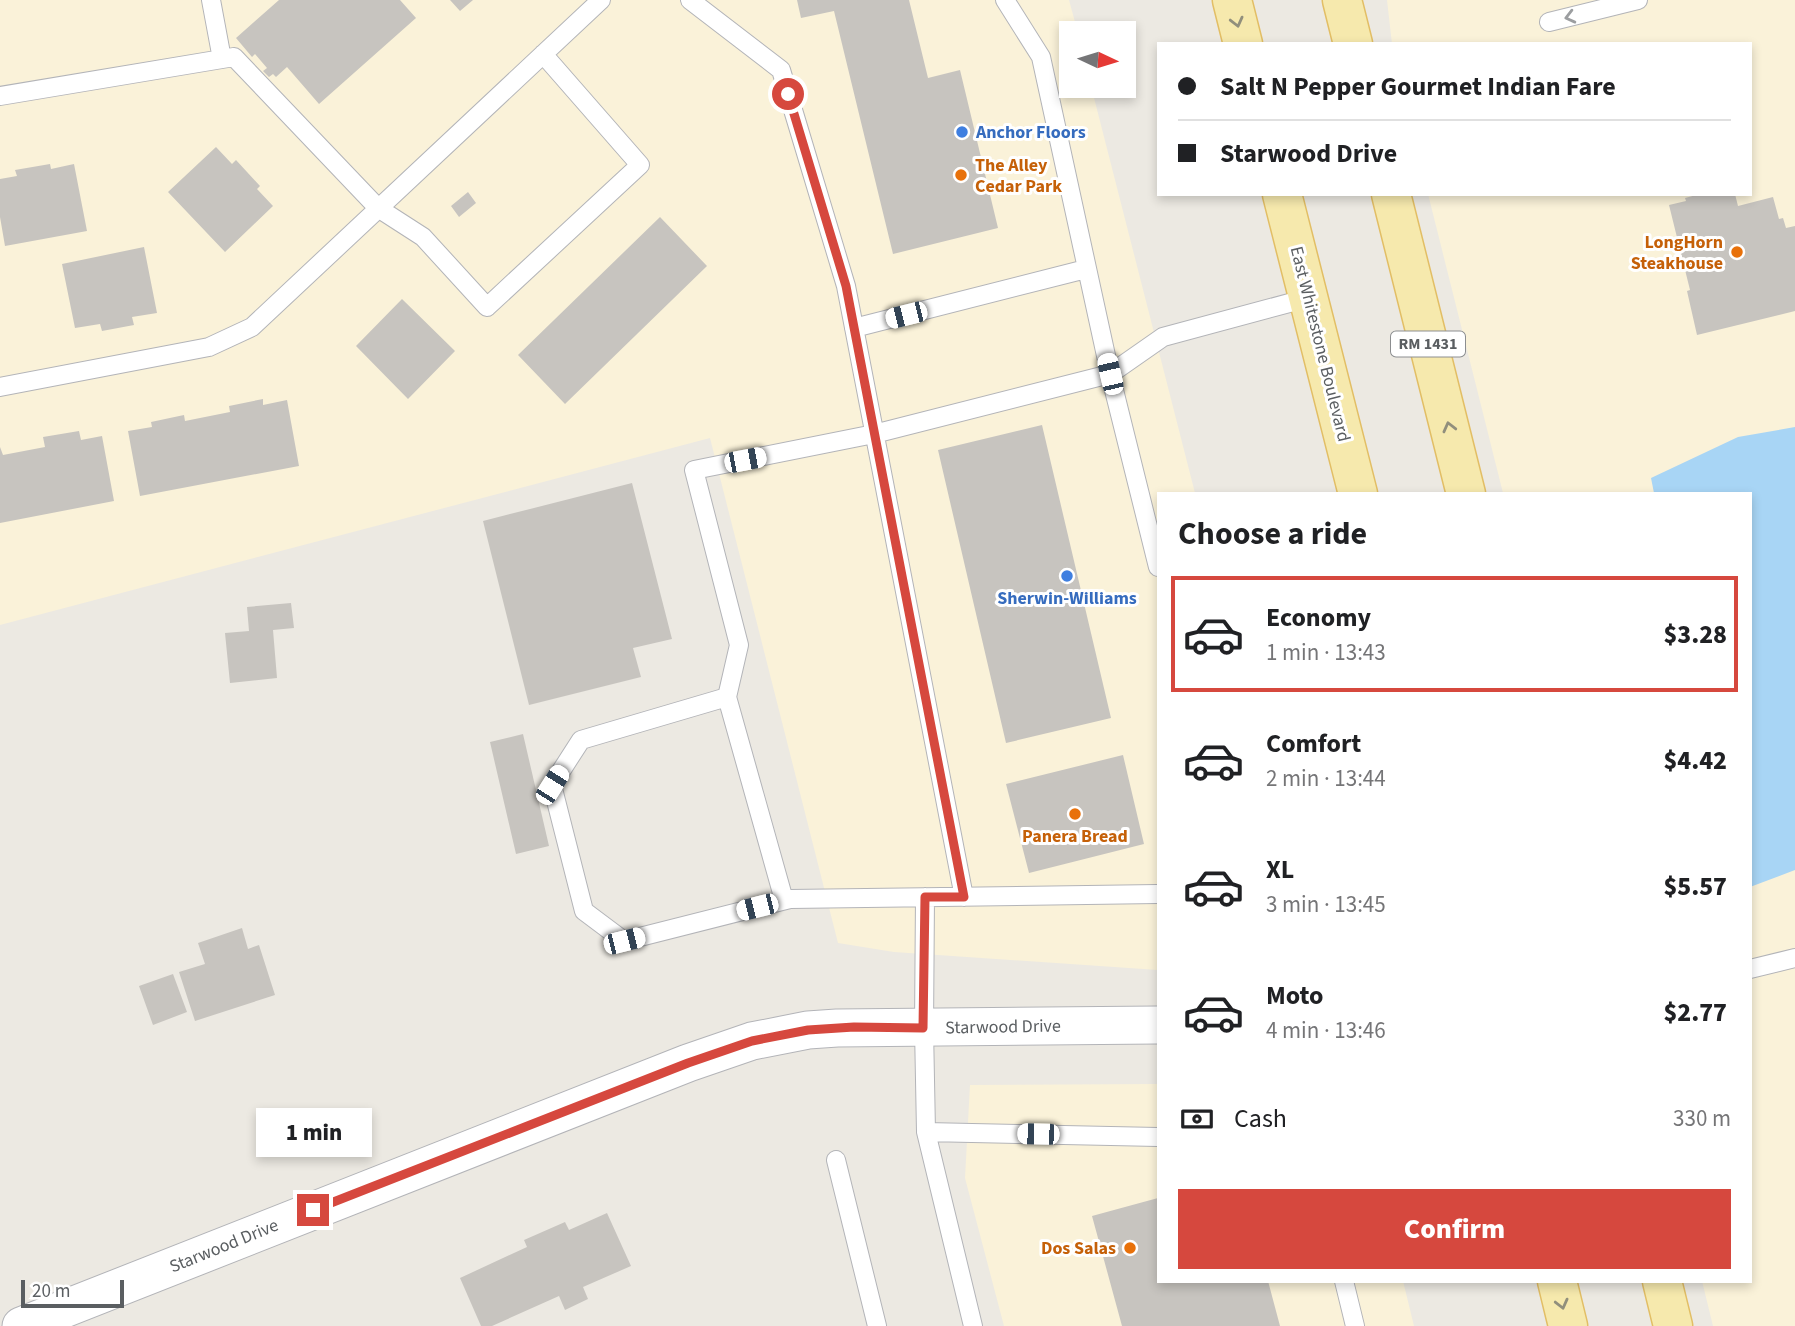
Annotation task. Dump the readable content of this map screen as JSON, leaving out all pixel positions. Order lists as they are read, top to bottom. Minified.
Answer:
{"streets":{"main road":["East Whitestone Boulevard","RM 1431"],"street":["Starwood Drive"]},"places":["Anchor Floors","The Alley Cedar Park","LongHorn Steakhouse","Sherwin-Williams","Panera Bread","Dos Salas"],"scale_bar":"20 m","north":"right","page":{"banner":["Salt N Pepper Gourmet Indian Fare","Starwood Drive"],"heading":"Choose a ride","list":[{"name":"Economy","note":"1 min · 13:43","value":"$3.28"},{"name":"Comfort","note":"2 min · 13:44","value":"$4.42"},{"name":"XL","note":"3 min · 13:45","value":"$5.57"},{"name":"Moto","note":"4 min · 13:46","value":"$2.77"}],"pay":["Cash","330 m"],"bubble":"1 min","buttons":"Confirm","scale":"20 m"}}
